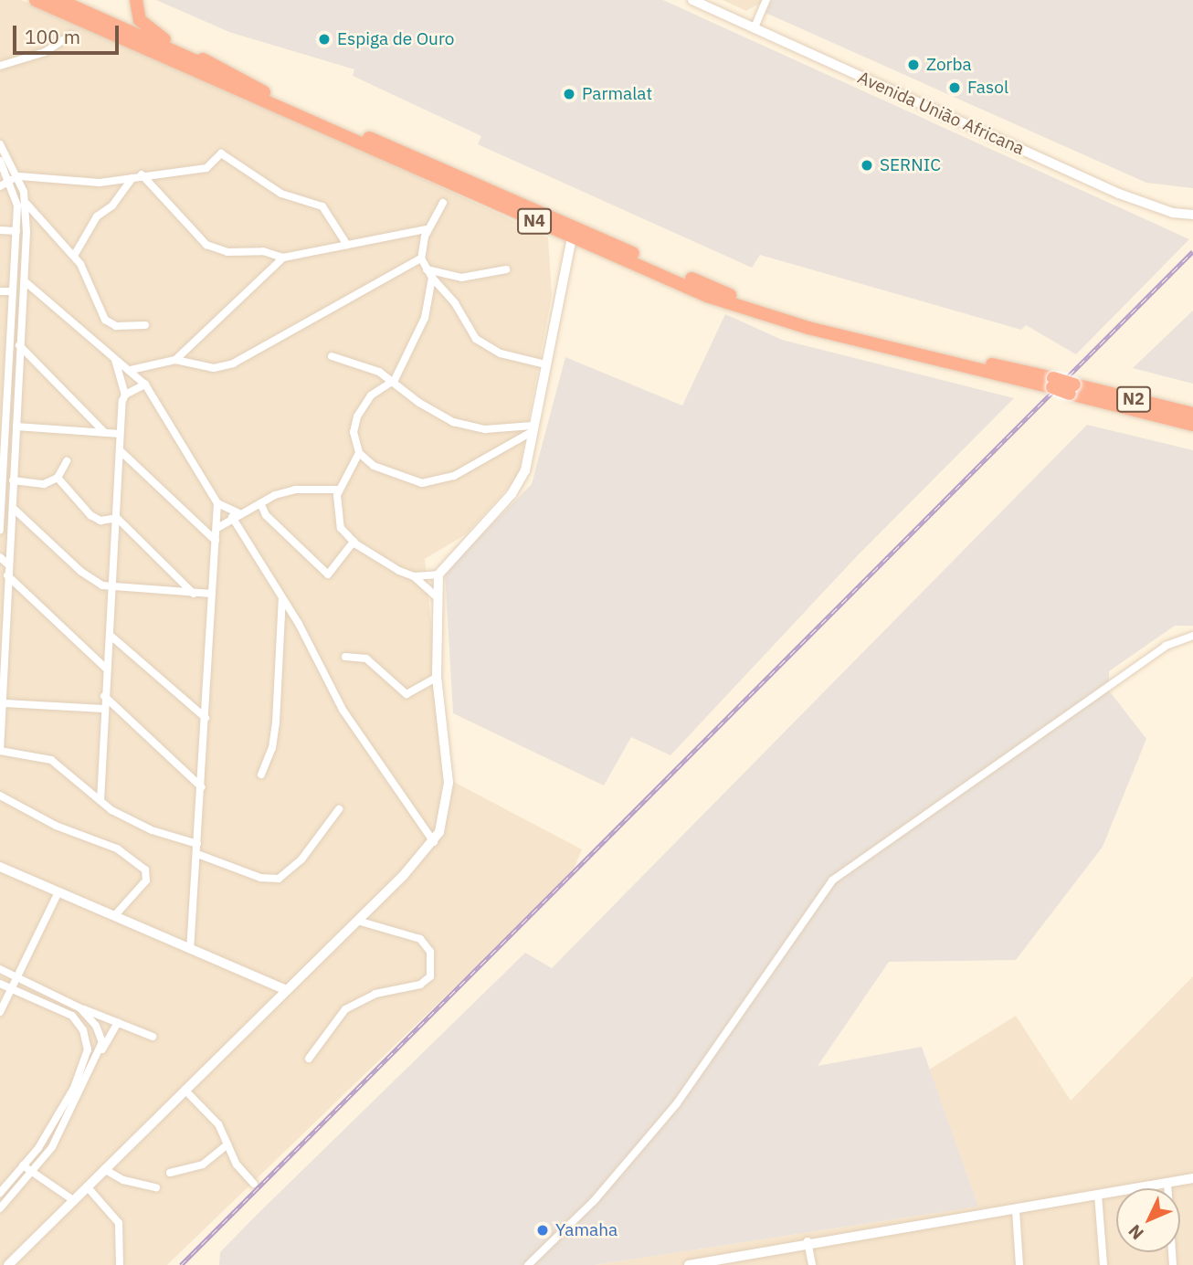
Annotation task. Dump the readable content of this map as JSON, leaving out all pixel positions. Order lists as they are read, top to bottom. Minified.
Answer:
{"streets":{"highway":["N4","N2"],"street":["Avenida União Africana"]},"crossings":[["N4","N2"]],"places":["Espiga de Ouro","Zorba","Fasol","Parmalat","SERNIC","Yamaha"],"scale_bar":"100 m","north":"bottom left"}
